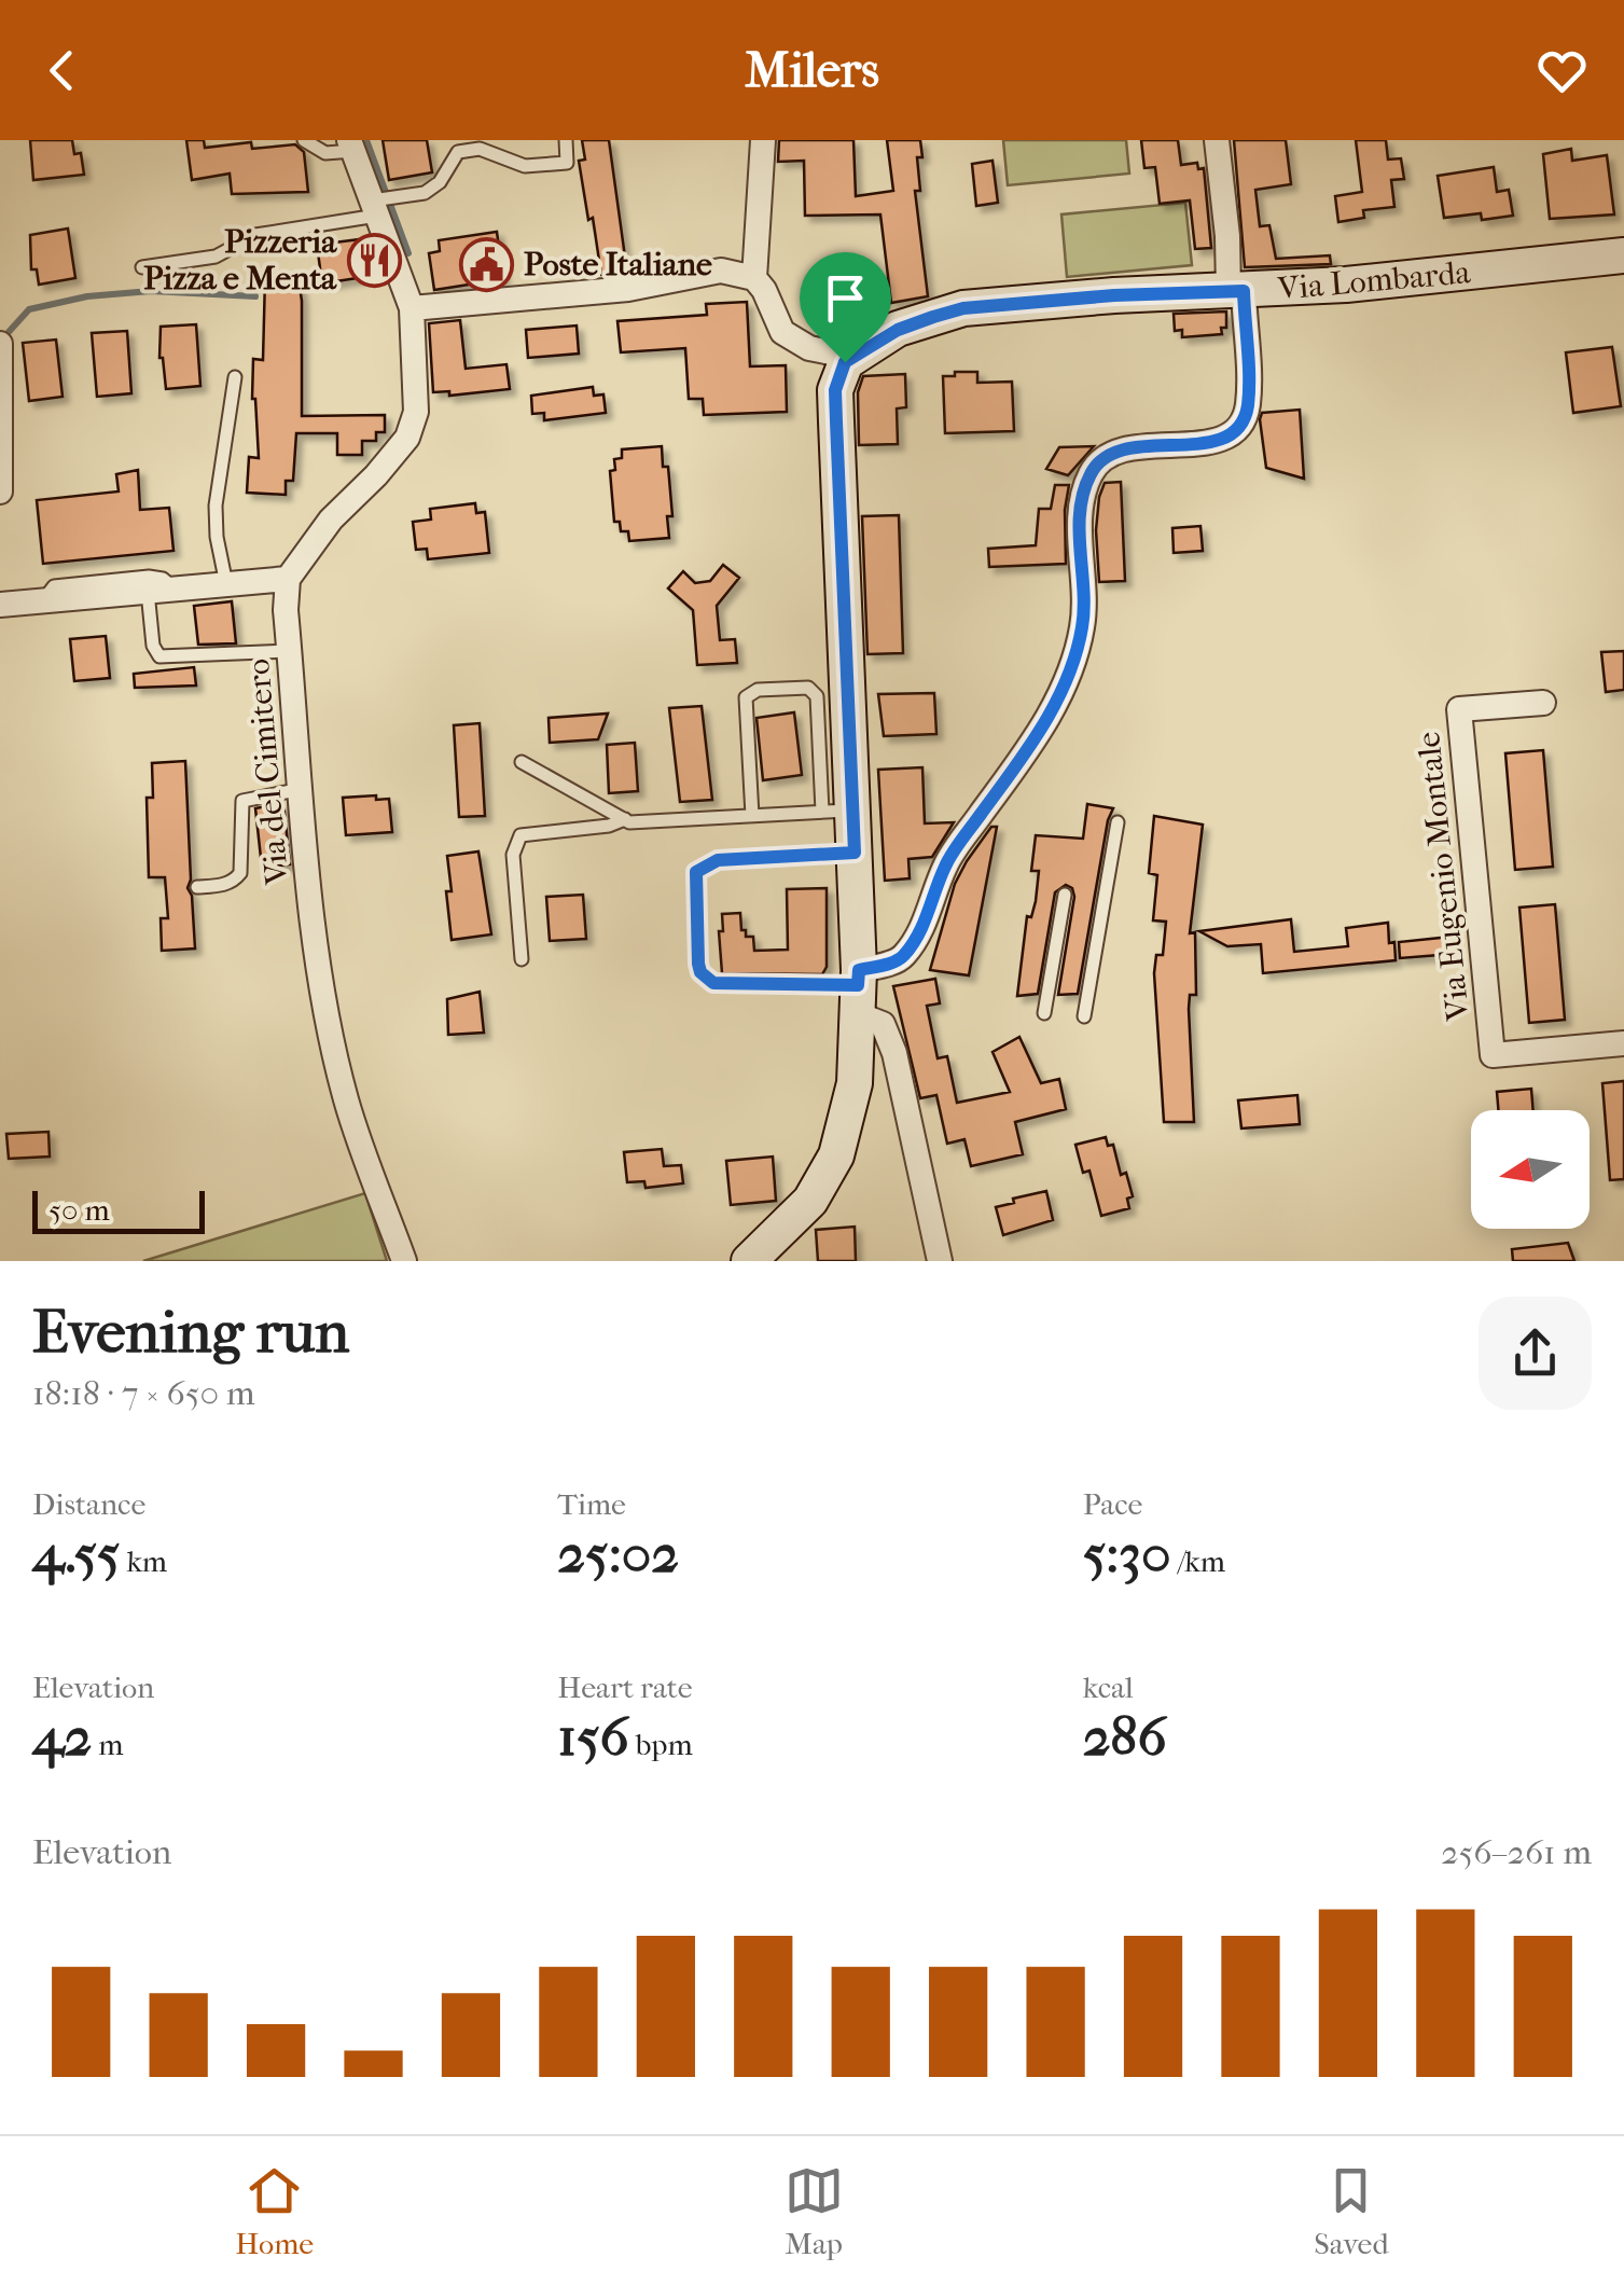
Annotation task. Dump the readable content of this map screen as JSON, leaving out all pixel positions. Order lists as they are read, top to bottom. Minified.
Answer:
{"streets":{"street":["Via Lombarda","Via del Cimitero","Via Eugenio Montale"]},"places":{"restaurant":["Pizzeria Pizza e Menta"],"public building":["Poste Italiane"]},"scale_bar":"50 m","north":"left","page":{"header":"Milers","scale":"50 m","heading":["Evening run","18:18 · 7 × 650 m"],"stats":[["Distance","4.55 km"],["Time","25:02"],["Pace","5:30 /km"],["Elevation","42 m"],["Heart rate","156 bpm"],["kcal","286"]],"chart":["Elevation","256–261 m"],"tabs":["Home","Map","Saved"]}}
